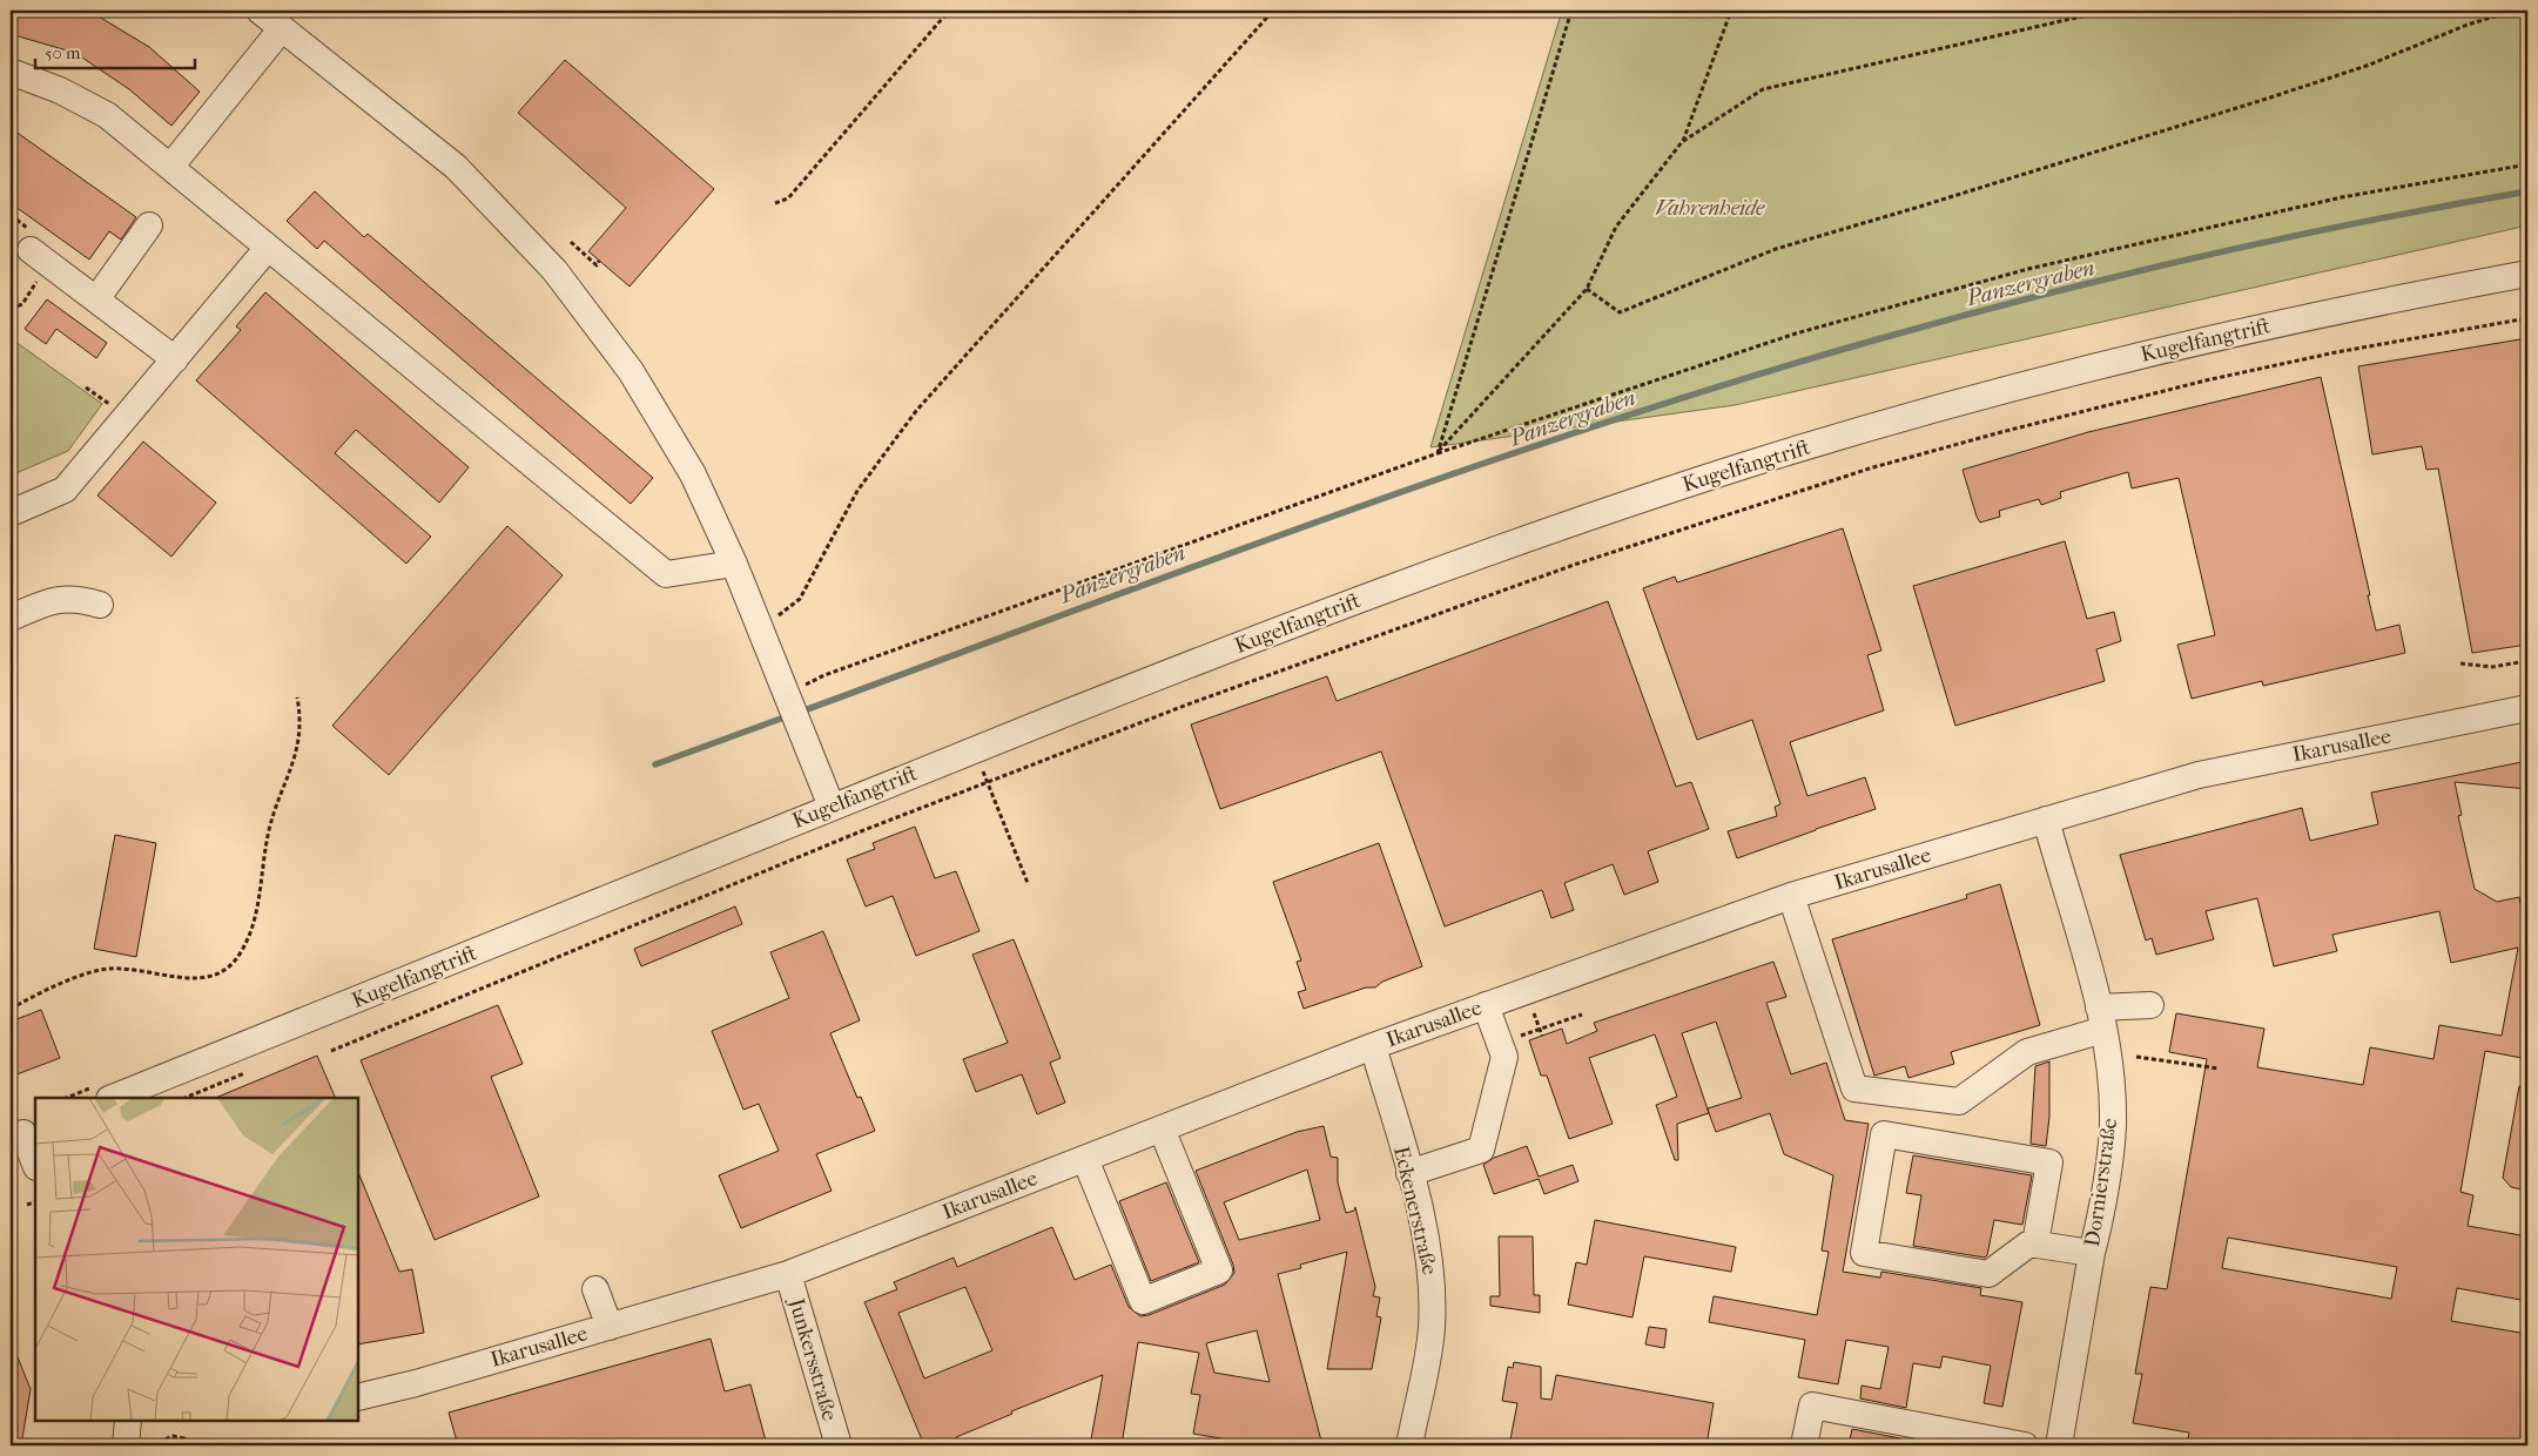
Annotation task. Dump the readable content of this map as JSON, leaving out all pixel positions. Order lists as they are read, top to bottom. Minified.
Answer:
{"streets":{"street":["Kugelfangtrift","Ikarusallee","Dornierstraße","Eckenerstraße","Junkersstraße"]},"crossings":[["Ikarusallee","Dornierstraße"],["Ikarusallee","Eckenerstraße"],["Ikarusallee","Junkersstraße"]],"water":["Panzergraben"],"parks":["Vahrenheide"],"scale_bar":"50 m"}
